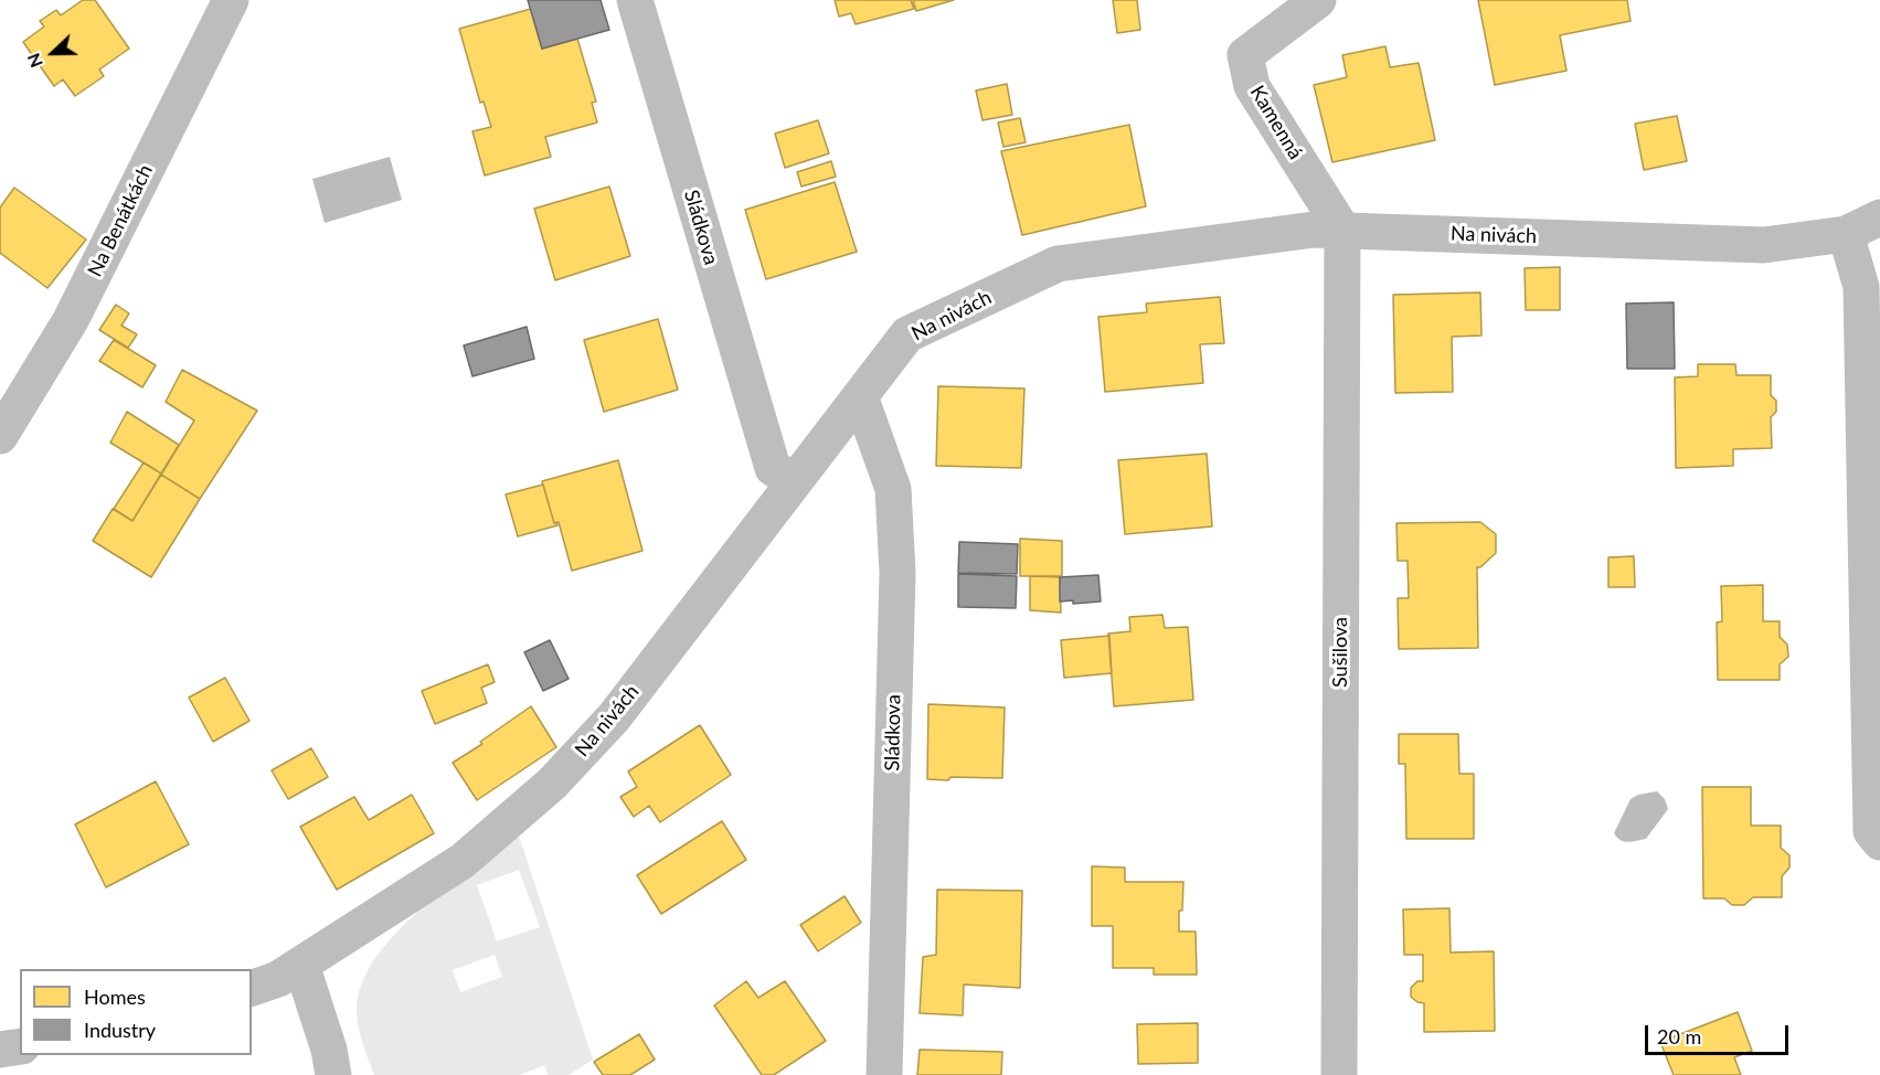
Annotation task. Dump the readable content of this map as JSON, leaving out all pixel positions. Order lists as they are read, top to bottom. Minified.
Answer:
{"streets":{"street":["Kamenná","Na Benátkách","Sládkova","Na nivách","Sušilova"]},"crossings":[["Kamenná","Na nivách"],["Kamenná","Sušilova"],["Sládkova","Na nivách"],["Na nivách","Sušilova"]],"legend":["Homes","Industry"],"scale_bar":"20 m","north":"left"}
